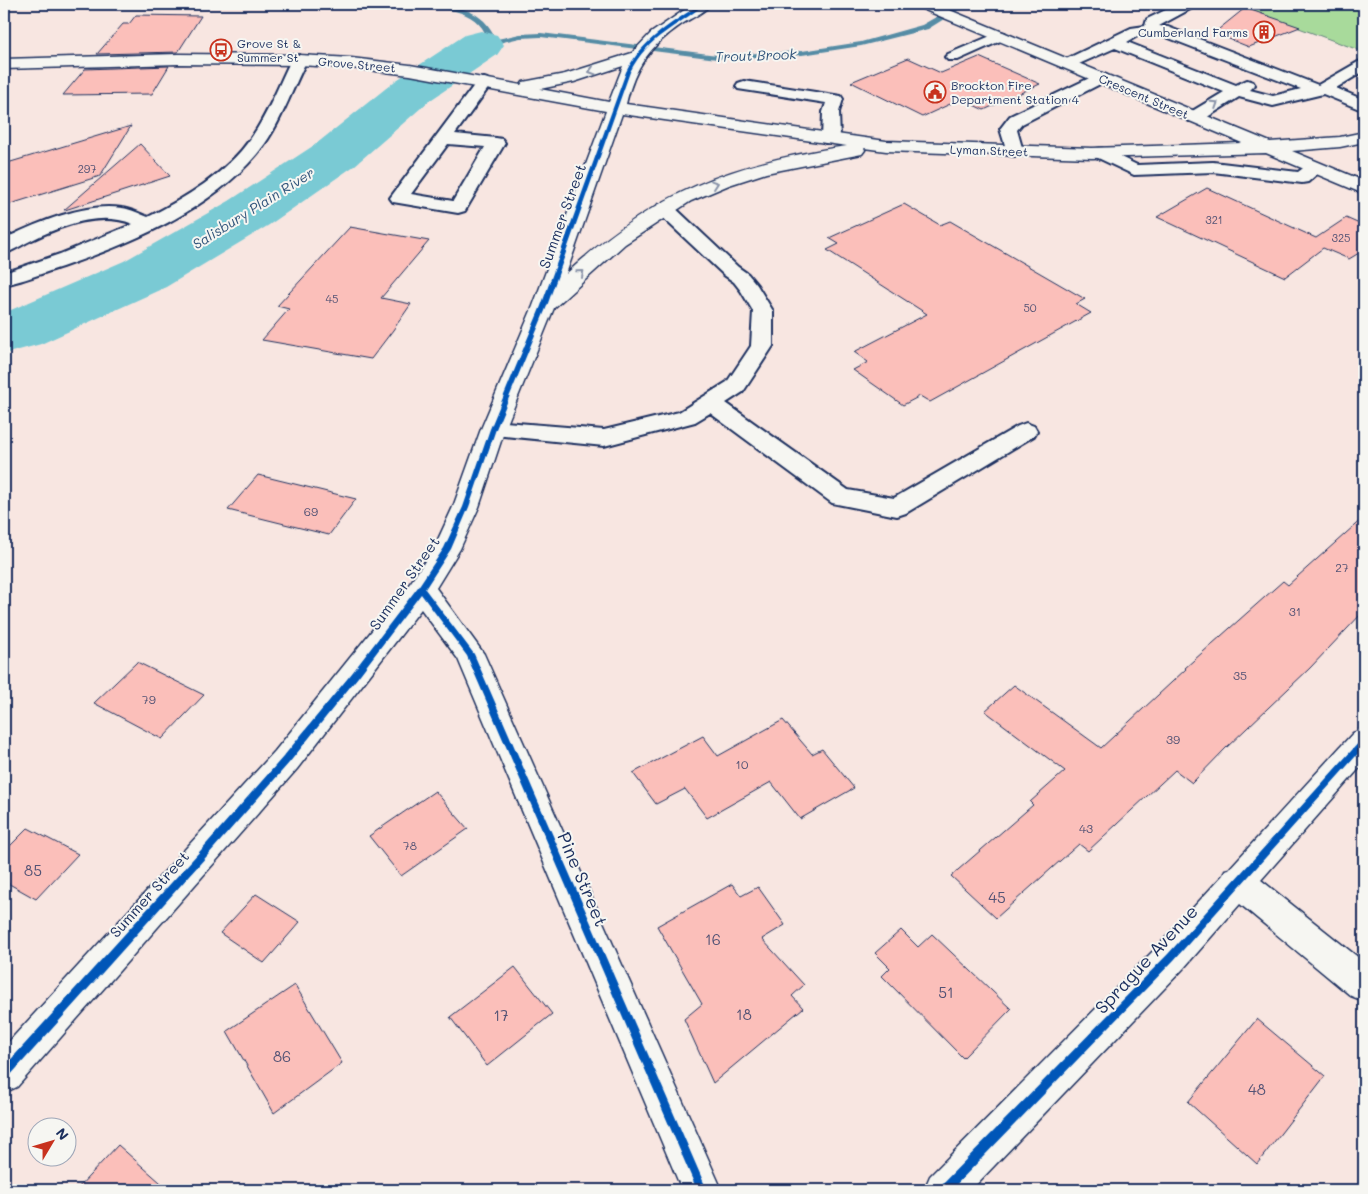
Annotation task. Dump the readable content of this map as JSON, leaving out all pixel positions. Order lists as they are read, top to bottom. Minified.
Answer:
{"streets":{"main road":["Grove Street","Crescent Street","Lyman Street","Summer Street","Pine Street","Sprague Avenue"]},"crossings":[["Grove Street","Lyman Street"],["Grove Street","Summer Street"],["Crescent Street","Lyman Street"],["Lyman Street","Summer Street"],["Summer Street","Pine Street"]],"water":["Trout Brook","Salisbury Plain River"],"places":{"building":["Cumberland Farms"],"bus stop":["Grove St & Summer St"],"public building":["Brockton Fire Department Station 4"]},"house_numbers":["297","321","325","45","50","69","27","31","35","79","39","10","43","78","85","45","16","51","18","17","86","48"],"north":"top right"}
